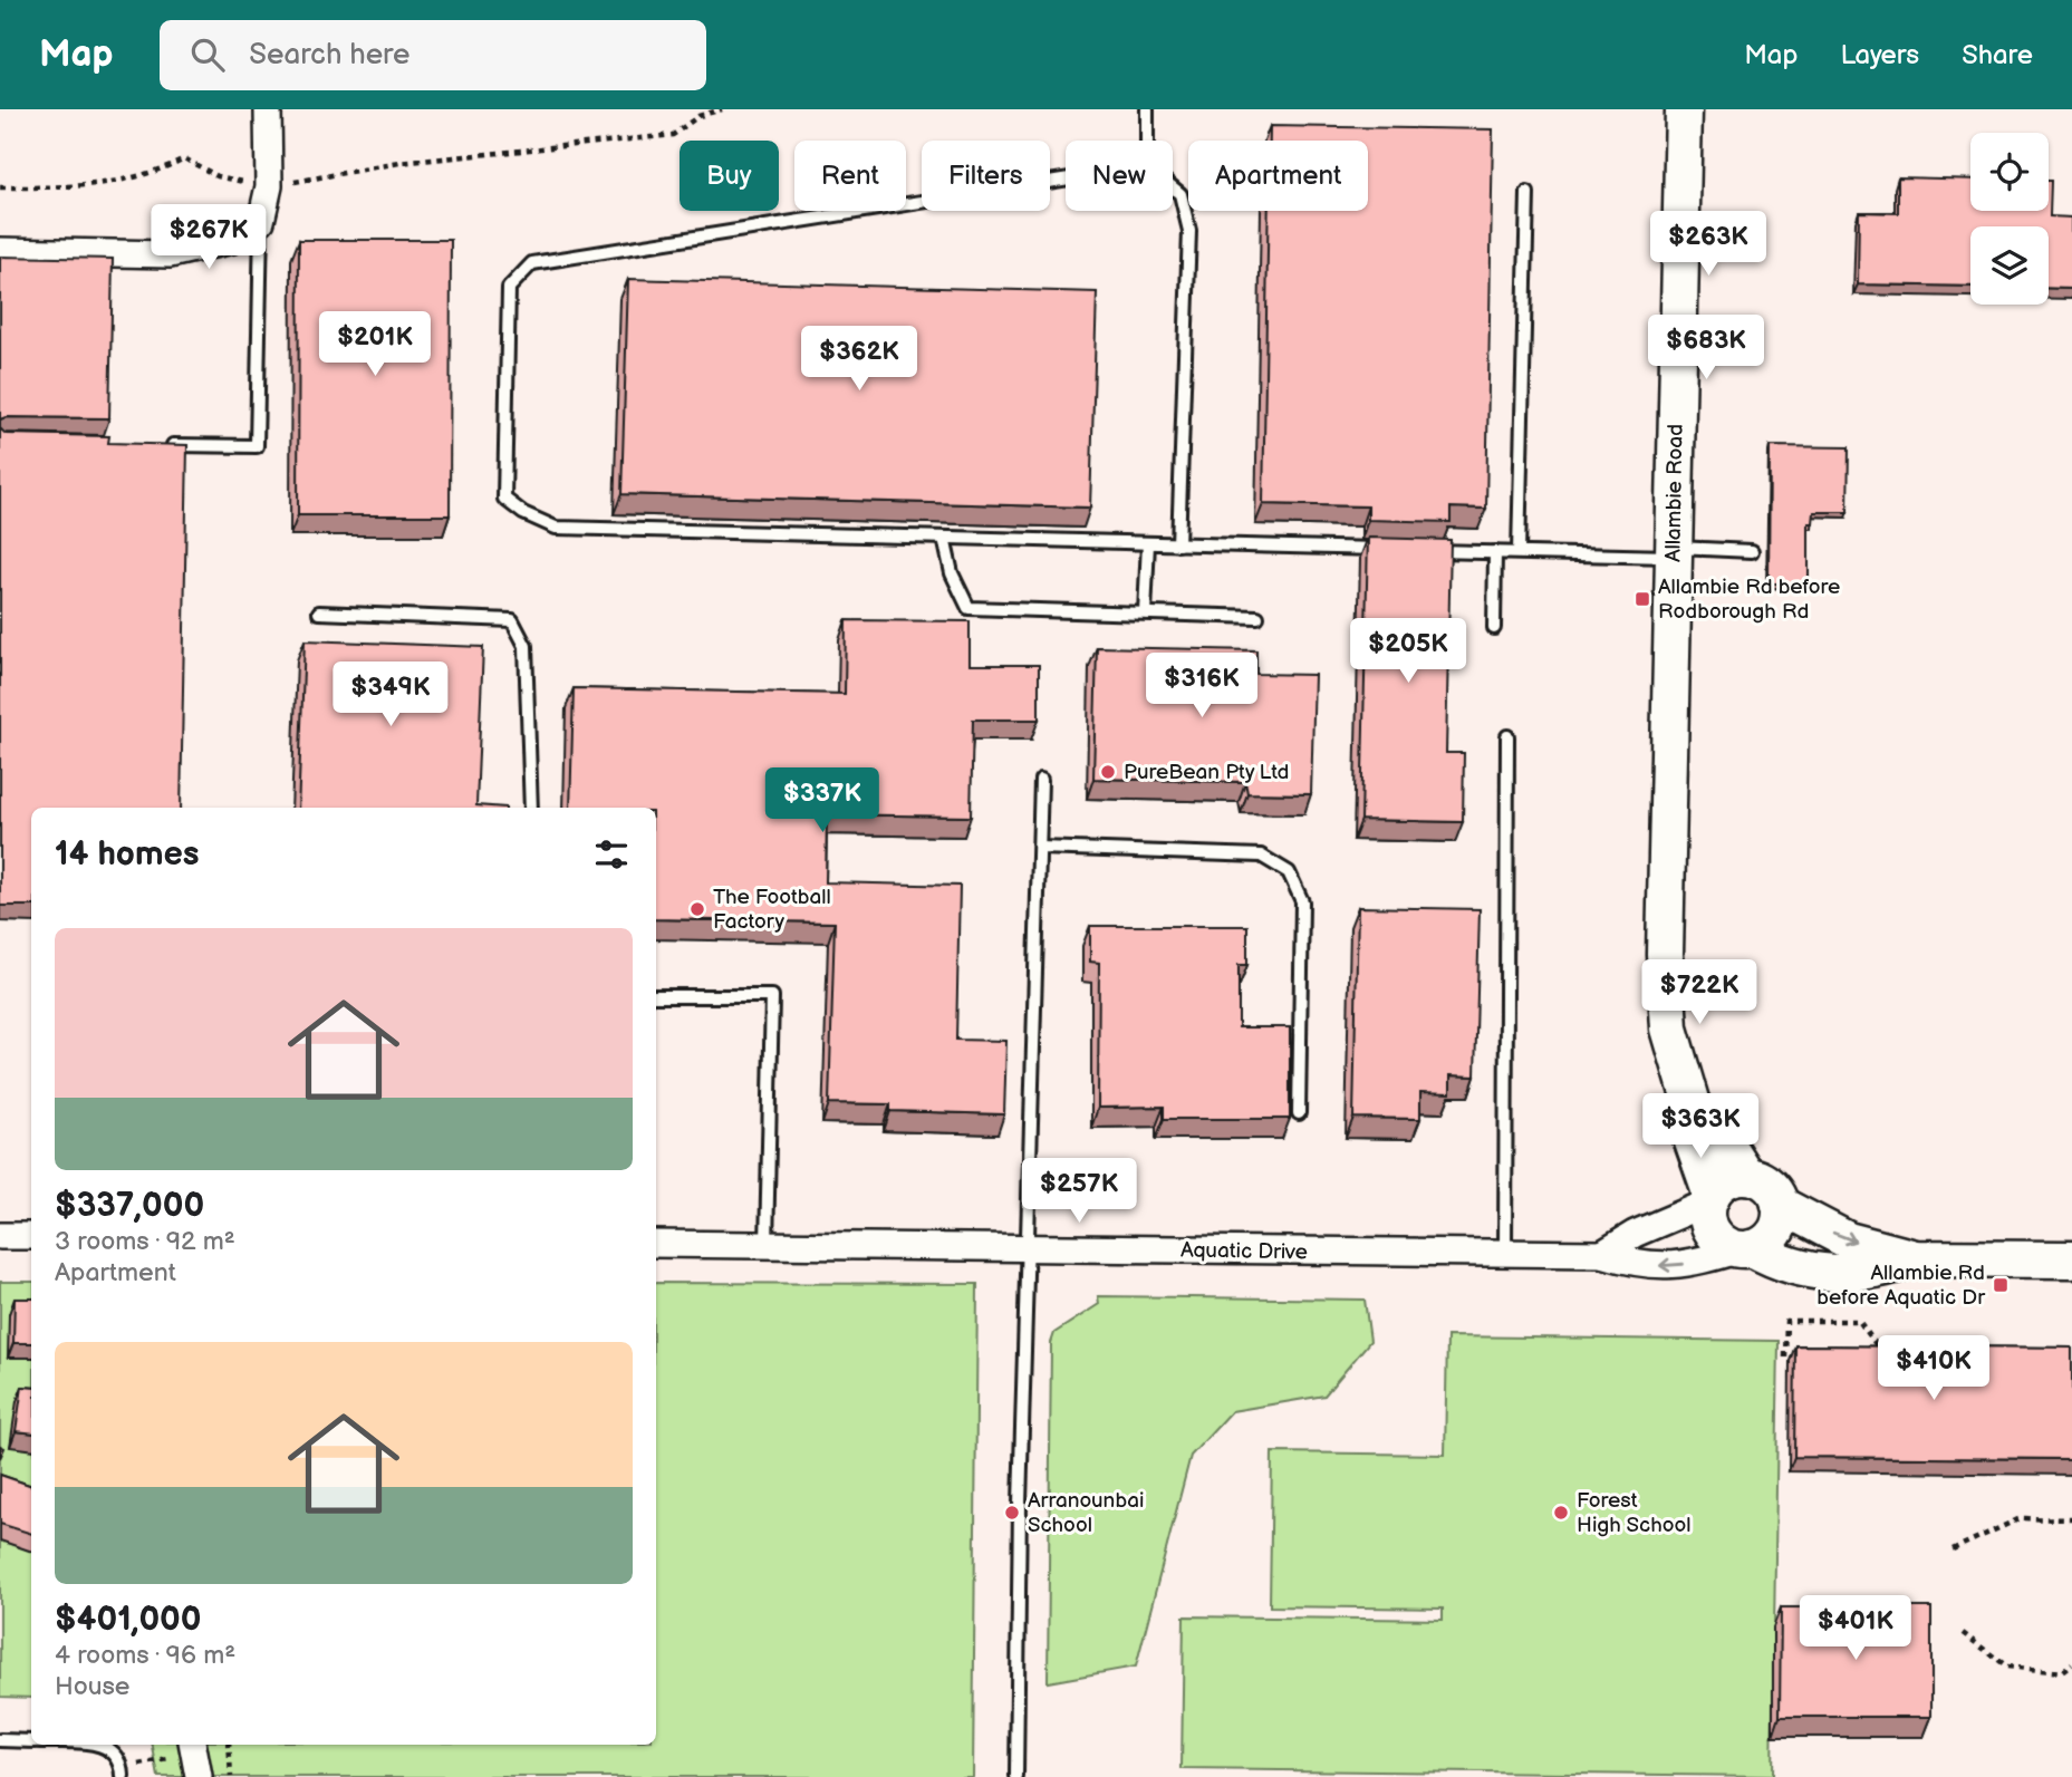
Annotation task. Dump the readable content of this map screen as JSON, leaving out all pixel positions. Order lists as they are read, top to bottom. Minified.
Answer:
{"streets":{"main road":["Allambie Road"],"street":["Aquatic Drive"]},"crossings":[["Allambie Road","Aquatic Drive"]],"places":{"transit":["Allambie Rd before Rodborough Rd","Allambie Rd before Aquatic Dr"],"other":["PureBean Pty Ltd","The Football Factory","Arranounbai School","Forest High School"]},"page":{"header":"Map","search":"Search here","nav":["Map","Layers","Share"],"chip":["Buy","Rent","Filters","New","Apartment"],"price":["$267K","$263K","$201K","$683K","$362K","$205K","$316K","$349K","$337K","$722K","$363K","$257K","$410K","$401K"],"heading":"14 homes","list":[{"name":"$337,000","note":"3 rooms · 92 m² · Apartment"},{"name":"$401,000","note":"4 rooms · 96 m² · House"}]}}
